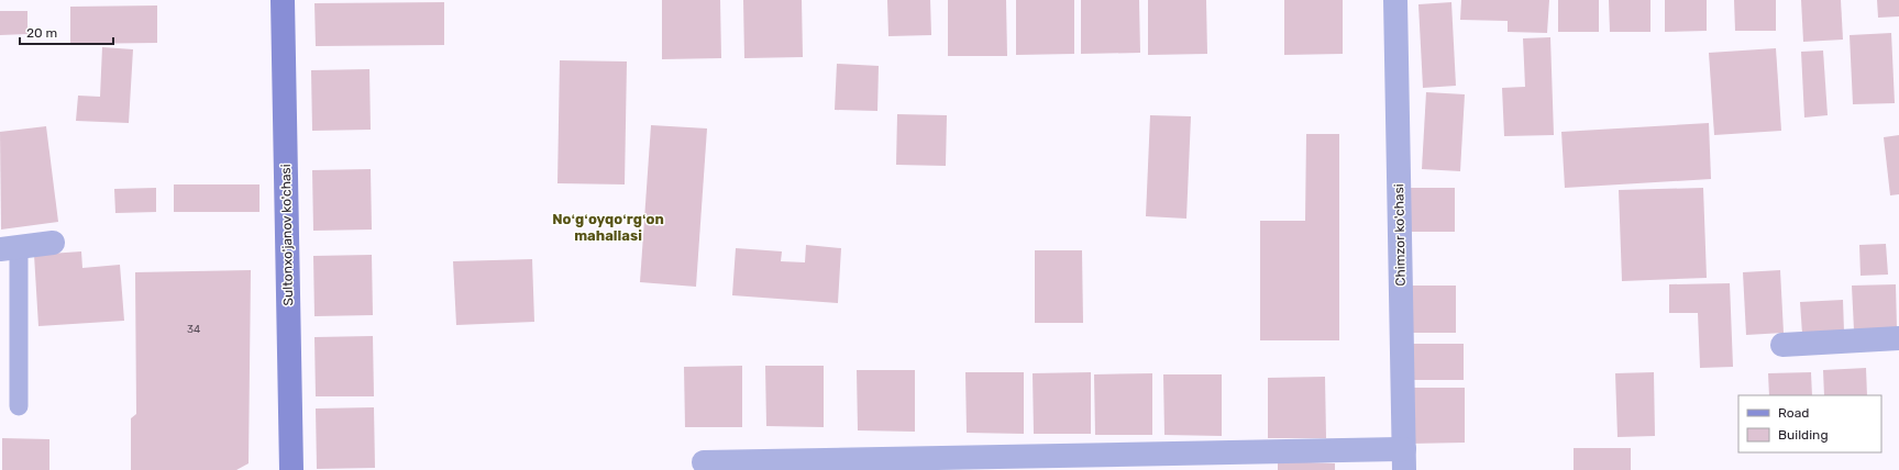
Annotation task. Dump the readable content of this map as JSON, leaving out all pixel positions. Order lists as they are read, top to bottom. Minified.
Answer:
{"streets":{"street":["Sultonxo'janov ko'chasi","Chimzor ko'chasi"]},"districts":["Noʻgʻoyqoʻrgʻon mahallasi"],"house_numbers":["34"],"legend":["Road","Building"],"scale_bar":"20 m"}
